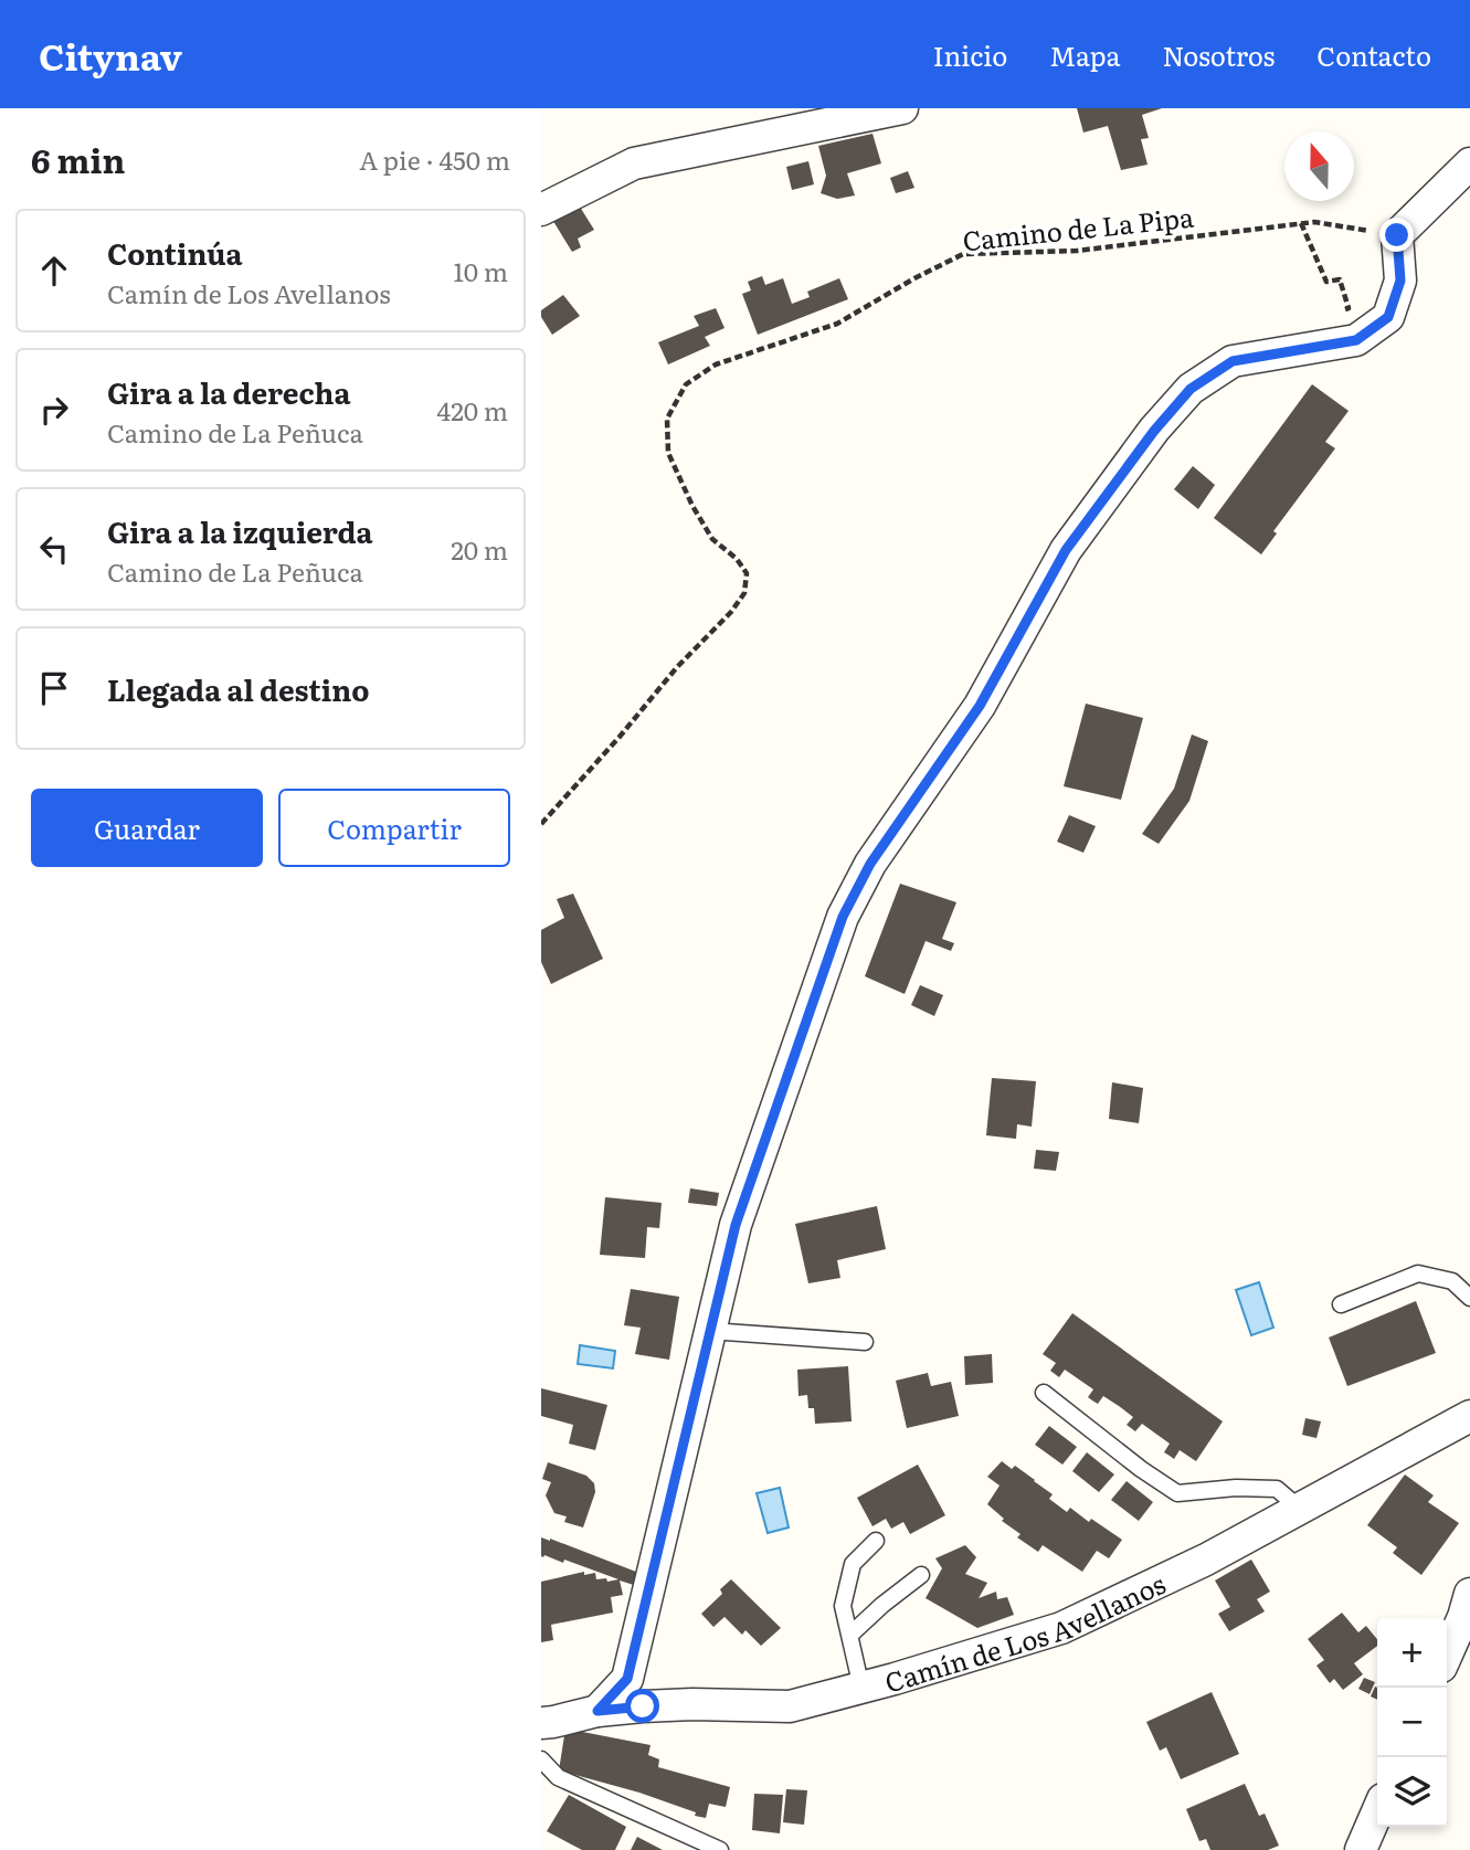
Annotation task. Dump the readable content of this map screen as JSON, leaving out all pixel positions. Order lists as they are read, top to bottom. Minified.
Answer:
{"streets":{"street":["Camín de Los Avellanos"],"path":["Camino de La Pipa"]},"north":"top","page":{"header":"Citynav","nav":["Inicio","Mapa","Nosotros","Contacto"],"heading":["6 min","A pie · 450 m"],"list":[["Continúa","Camín de Los Avellanos","10 m"],["Gira a la derecha","Camino de La Peñuca","420 m"],["Gira a la izquierda","Camino de La Peñuca","20 m"],"Llegada al destino"],"buttons":["Guardar","Compartir"],"map_buttons":["+","−"]}}
